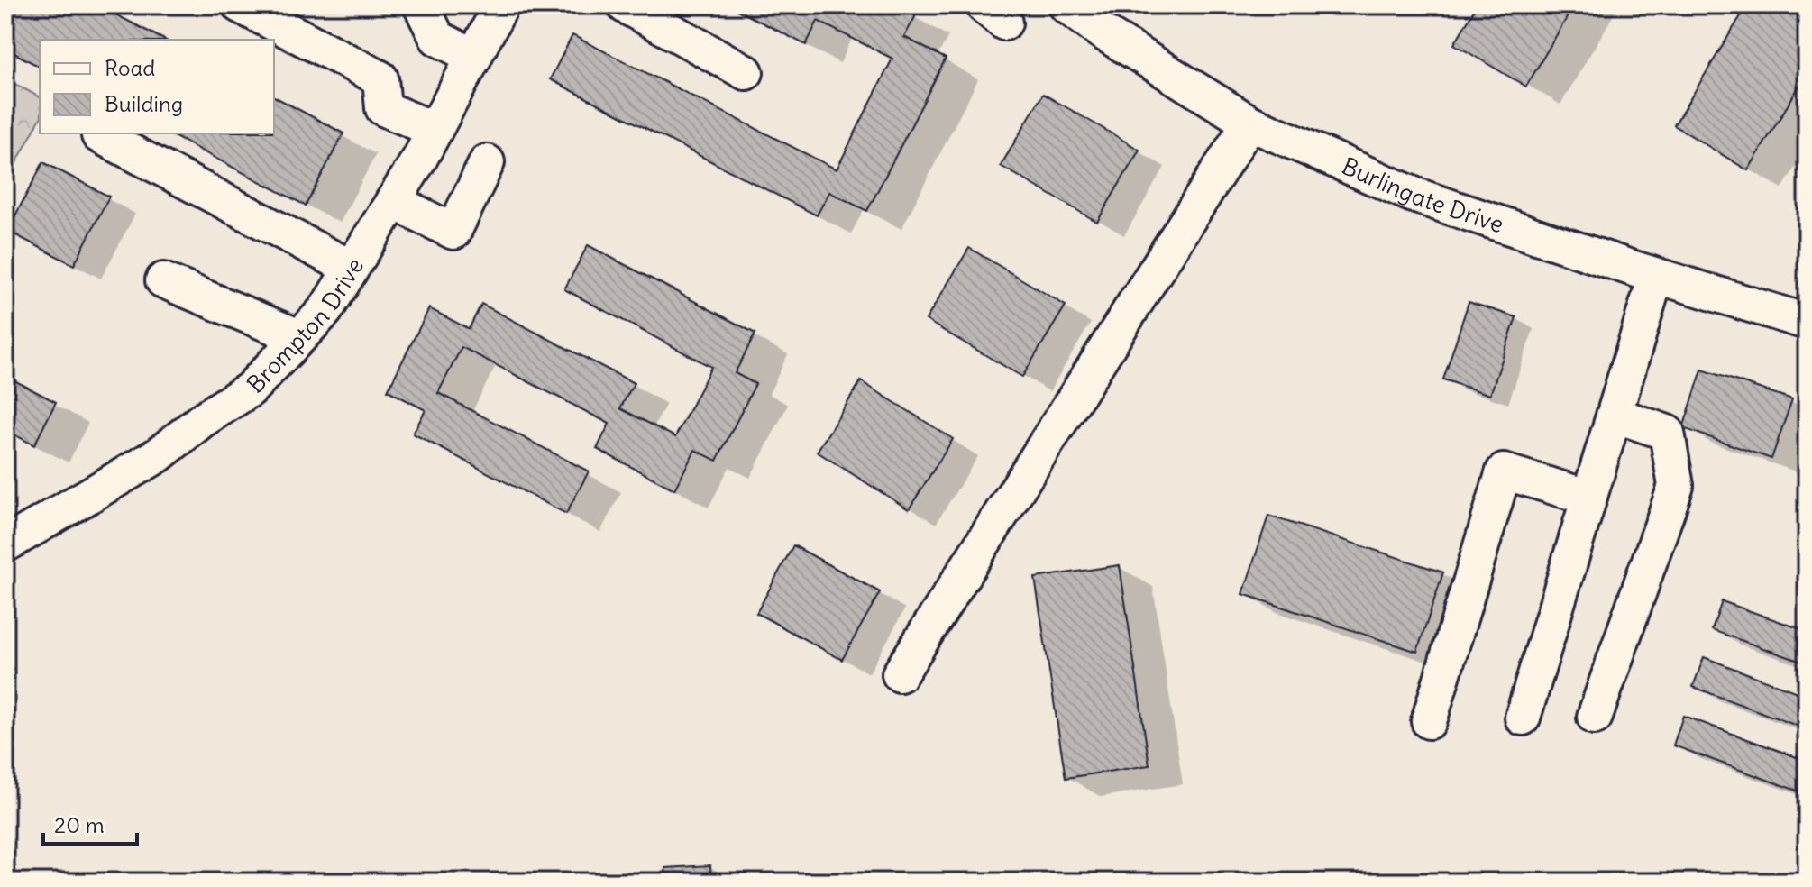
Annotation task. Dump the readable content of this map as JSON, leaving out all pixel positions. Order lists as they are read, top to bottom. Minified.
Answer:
{"streets":{"street":["Burlingate Drive","Brompton Drive"]},"legend":["Road","Building"],"scale_bar":"20 m"}
